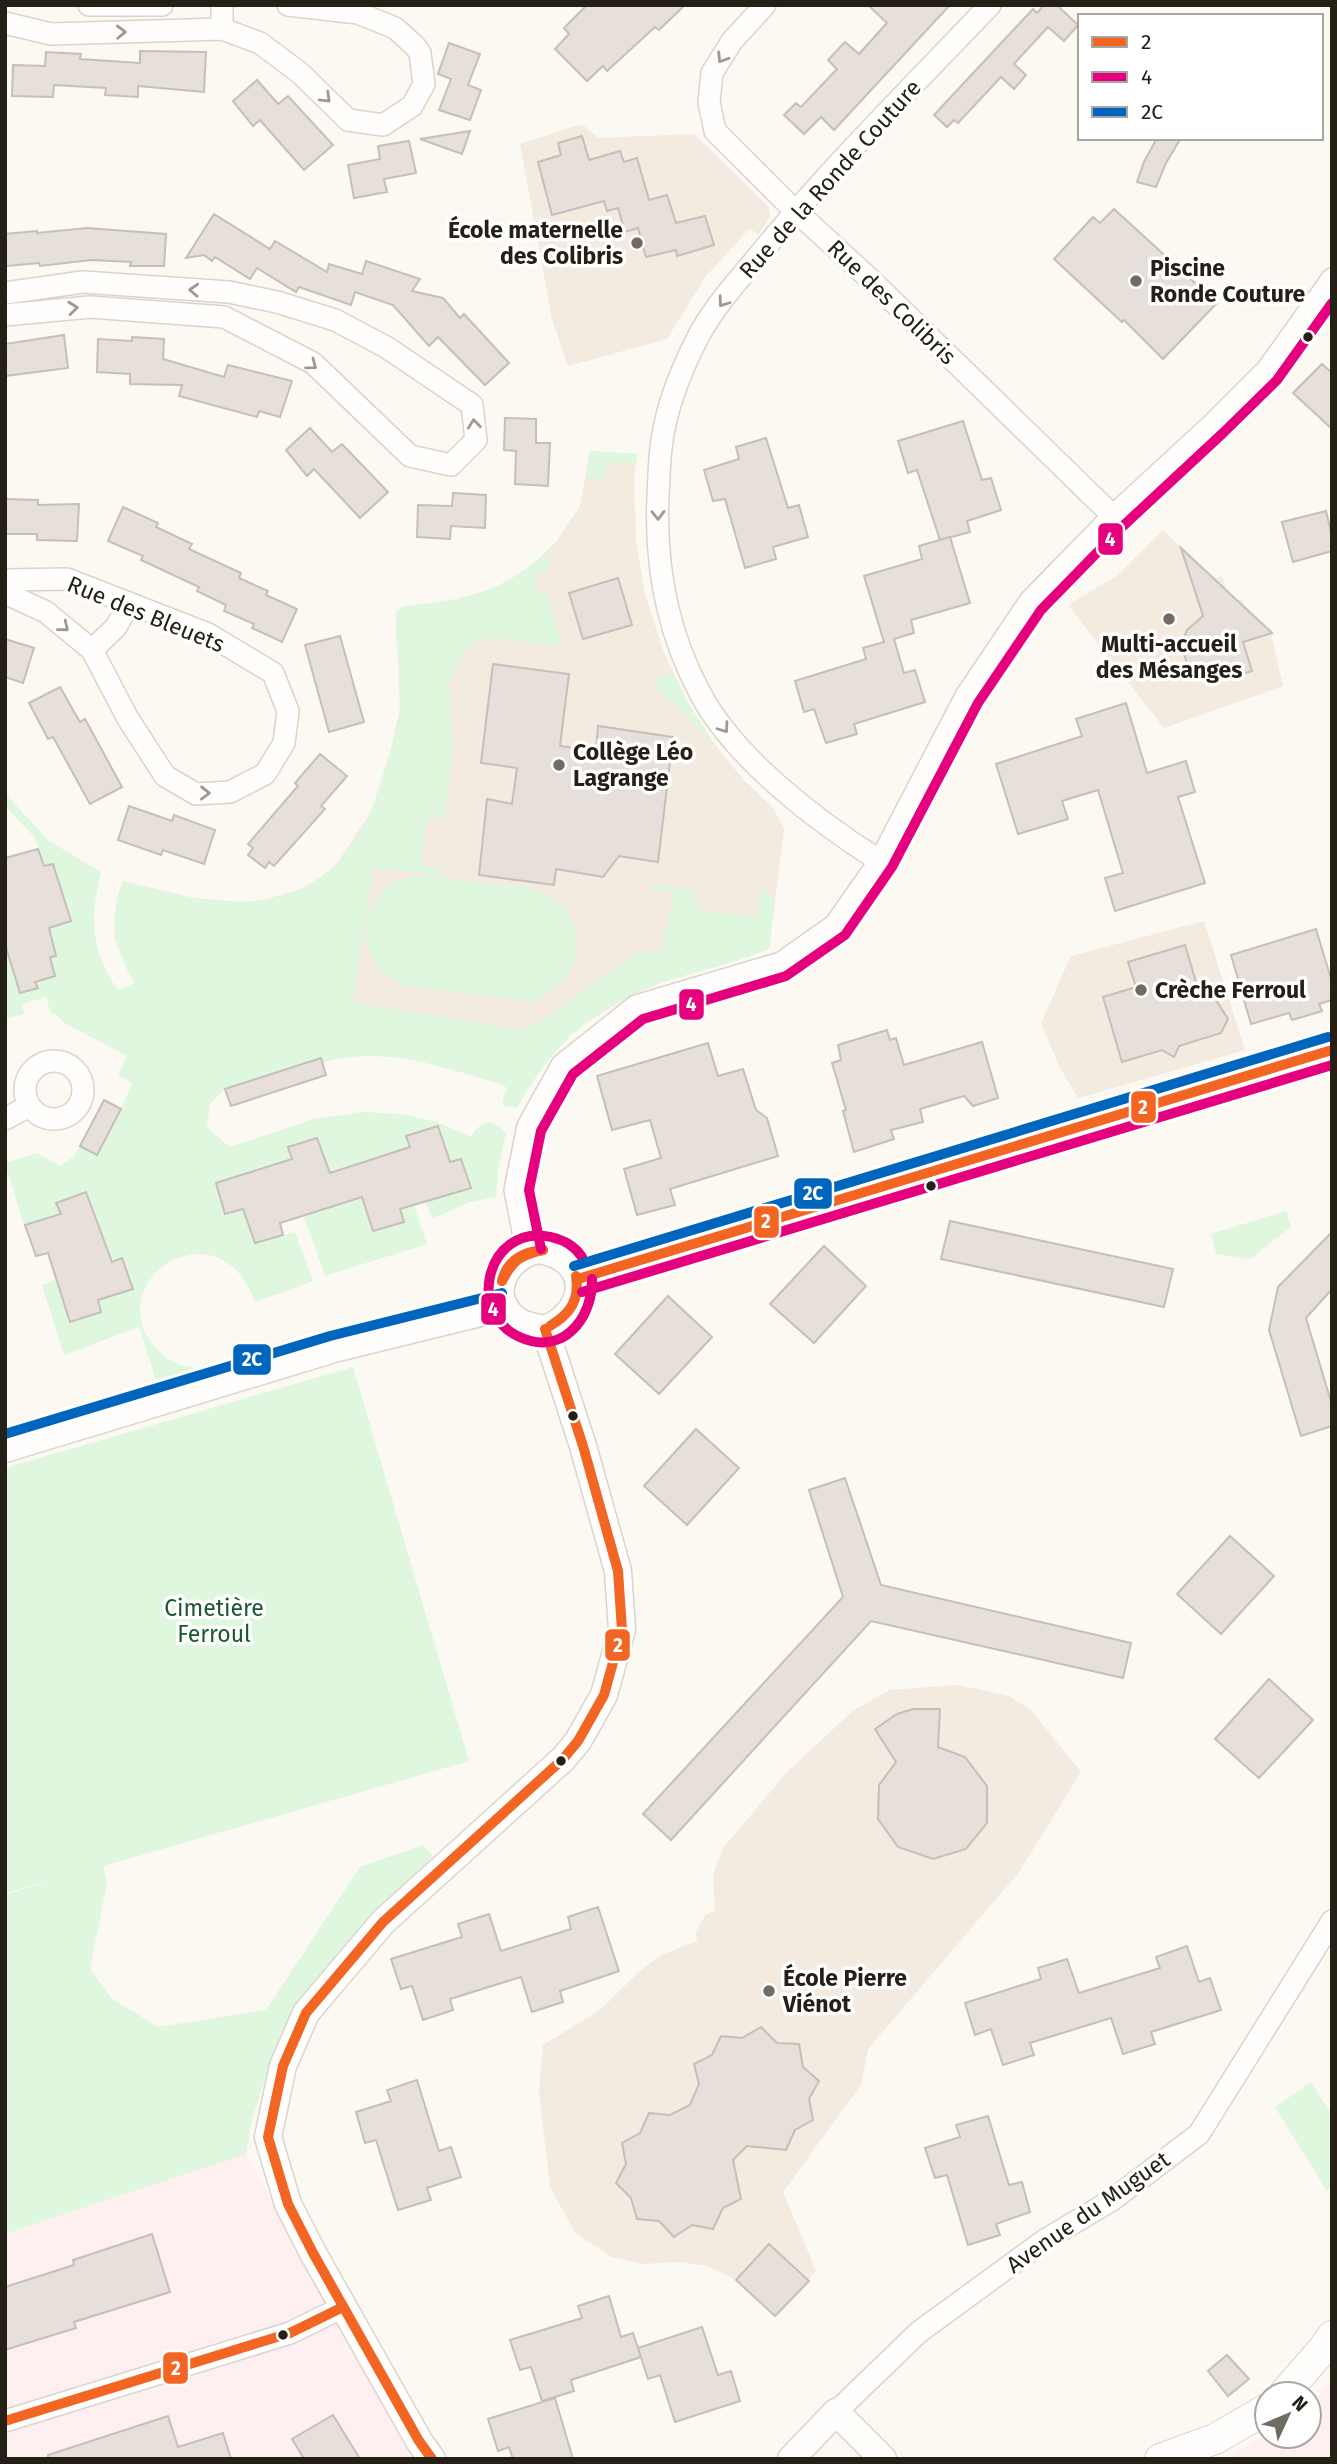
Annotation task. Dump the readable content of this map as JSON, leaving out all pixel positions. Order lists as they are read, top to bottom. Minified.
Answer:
{"streets":{"street":["Rue de la Ronde Couture","Rue des Colibris","Rue des Bleuets","Avenue du Muguet"]},"crossings":[["Rue de la Ronde Couture","Rue des Colibris"]],"one_way":["Rue de la Ronde Couture"],"parks":["Cimetière Ferroul"],"places":["École maternelle des Colibris","Piscine Ronde Couture","Multi-accueil des Mésanges","Collège Léo Lagrange","Crèche Ferroul","École Pierre Viénot"],"lines":["transit line 4","transit line 2C","transit line 2"],"legend":["2","4","2C"],"north":"top right"}
